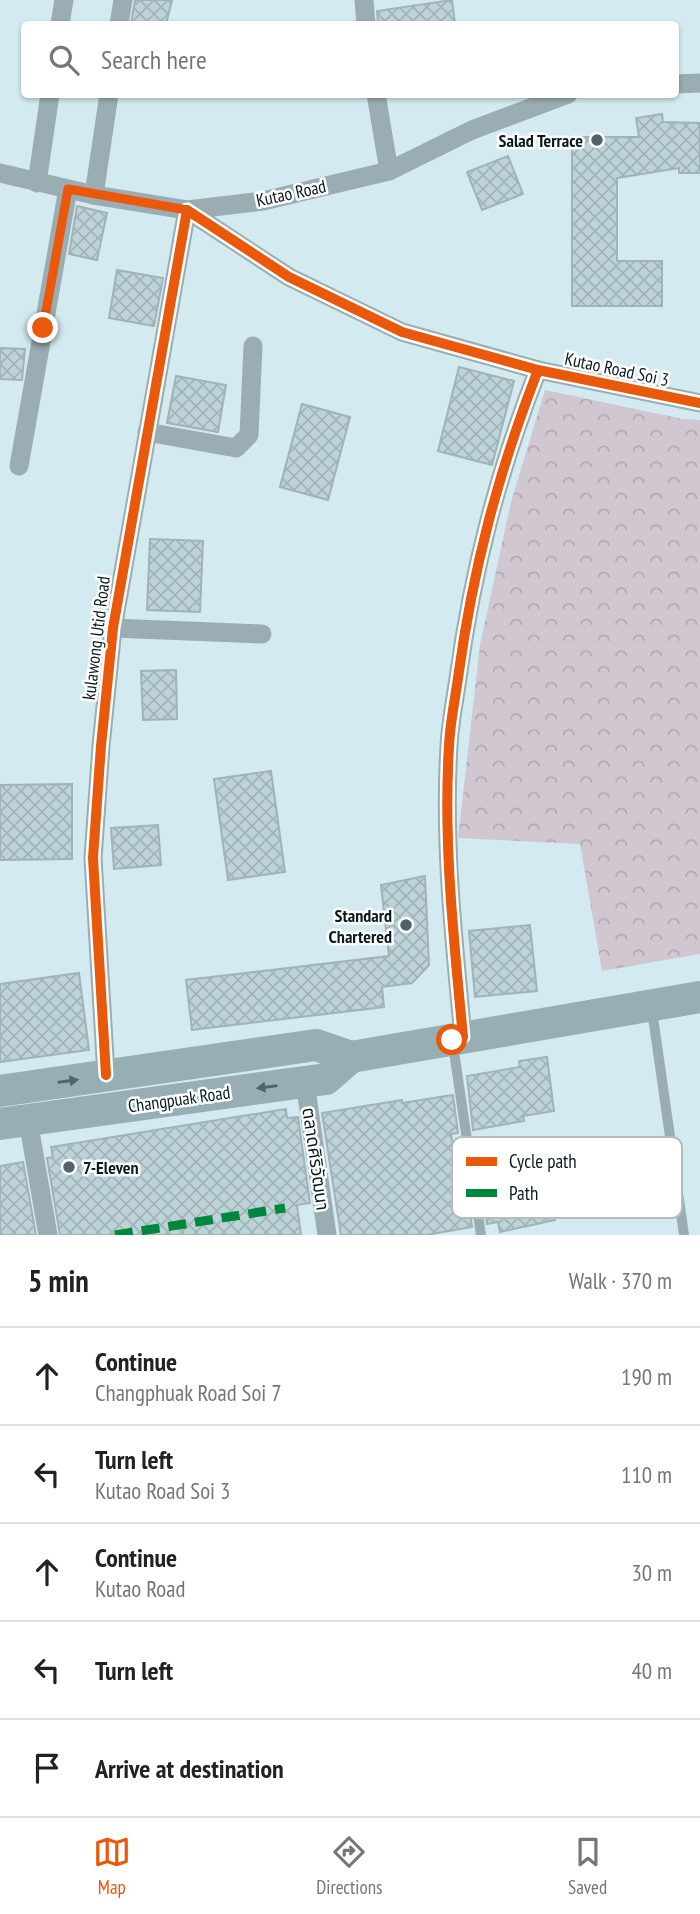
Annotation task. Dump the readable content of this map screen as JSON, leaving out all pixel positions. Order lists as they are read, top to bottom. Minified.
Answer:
{"streets":{"main road":["Changpuak Road"],"street":["Kutao Road","Kutao Road Soi 3","kulawong Utid Road","ตลาดศิริวัฒนา"]},"crossings":[["Kutao Road","Kutao Road Soi 3"],["Kutao Road","kulawong Utid Road"],["Kutao Road Soi 3","kulawong Utid Road"],["kulawong Utid Road","Changpuak Road"],["Changpuak Road","ตลาดศิริวัฒนา"]],"places":["Salad Terrace","Standard Chartered","7-Eleven"],"legend":["Cycle path","Path"],"page":{"search":"Search here","heading":["5 min","Walk · 370 m"],"list":[["Continue","Changphuak Road Soi 7","190 m"],["Turn left","Kutao Road Soi 3","110 m"],["Continue","Kutao Road","30 m"],["Turn left","40 m"],"Arrive at destination"],"nav":["Map","Directions","Saved"]}}
